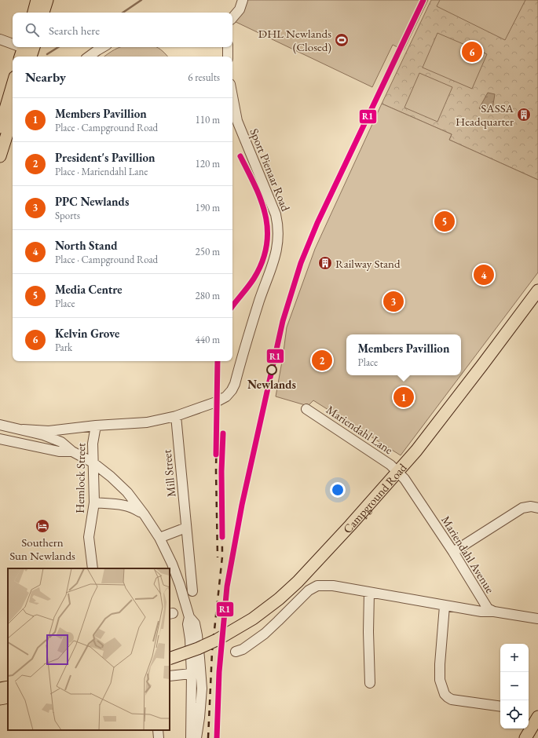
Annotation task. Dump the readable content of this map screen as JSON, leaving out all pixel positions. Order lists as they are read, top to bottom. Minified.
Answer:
{"streets":{"main road":["Campground Road"],"street":["Sport Pienaar Road","Mariendahl Lane","Mill Street","Hemlock Street","Mariendahl Avenue"]},"crossings":[["Sport Pienaar Road","Mill Street"],["Mariendahl Lane","Campground Road"],["Mariendahl Lane","Mariendahl Avenue"],["Campground Road","Mariendahl Avenue"]],"places":{"sports":["DHL Newlands (Closed)"],"building":["SASSA Headquarter","Railway Stand"],"other":["Newlands"],"hotel":["Southern Sun Newlands"]},"lines":["transit line R1"],"page":{"search":"Search here","pins":["6","5","4","3","2","1"],"heading":["Nearby","6 results"],"list":[{"mark":"1","name":"Members Pavillion","note":"Place · Campground Road","value":"110 m"},{"mark":"2","name":"President's Pavillion","note":"Place · Mariendahl Lane","value":"120 m"},{"mark":"3","name":"PPC Newlands","note":"Sports","value":"190 m"},{"mark":"4","name":"North Stand","note":"Place · Campground Road","value":"250 m"},{"mark":"5","name":"Media Centre","note":"Place","value":"280 m"},{"mark":"6","name":"Kelvin Grove","note":"Park","value":"440 m"}],"popup":["Members Pavillion","Place"],"map_buttons":["+","−"]}}
